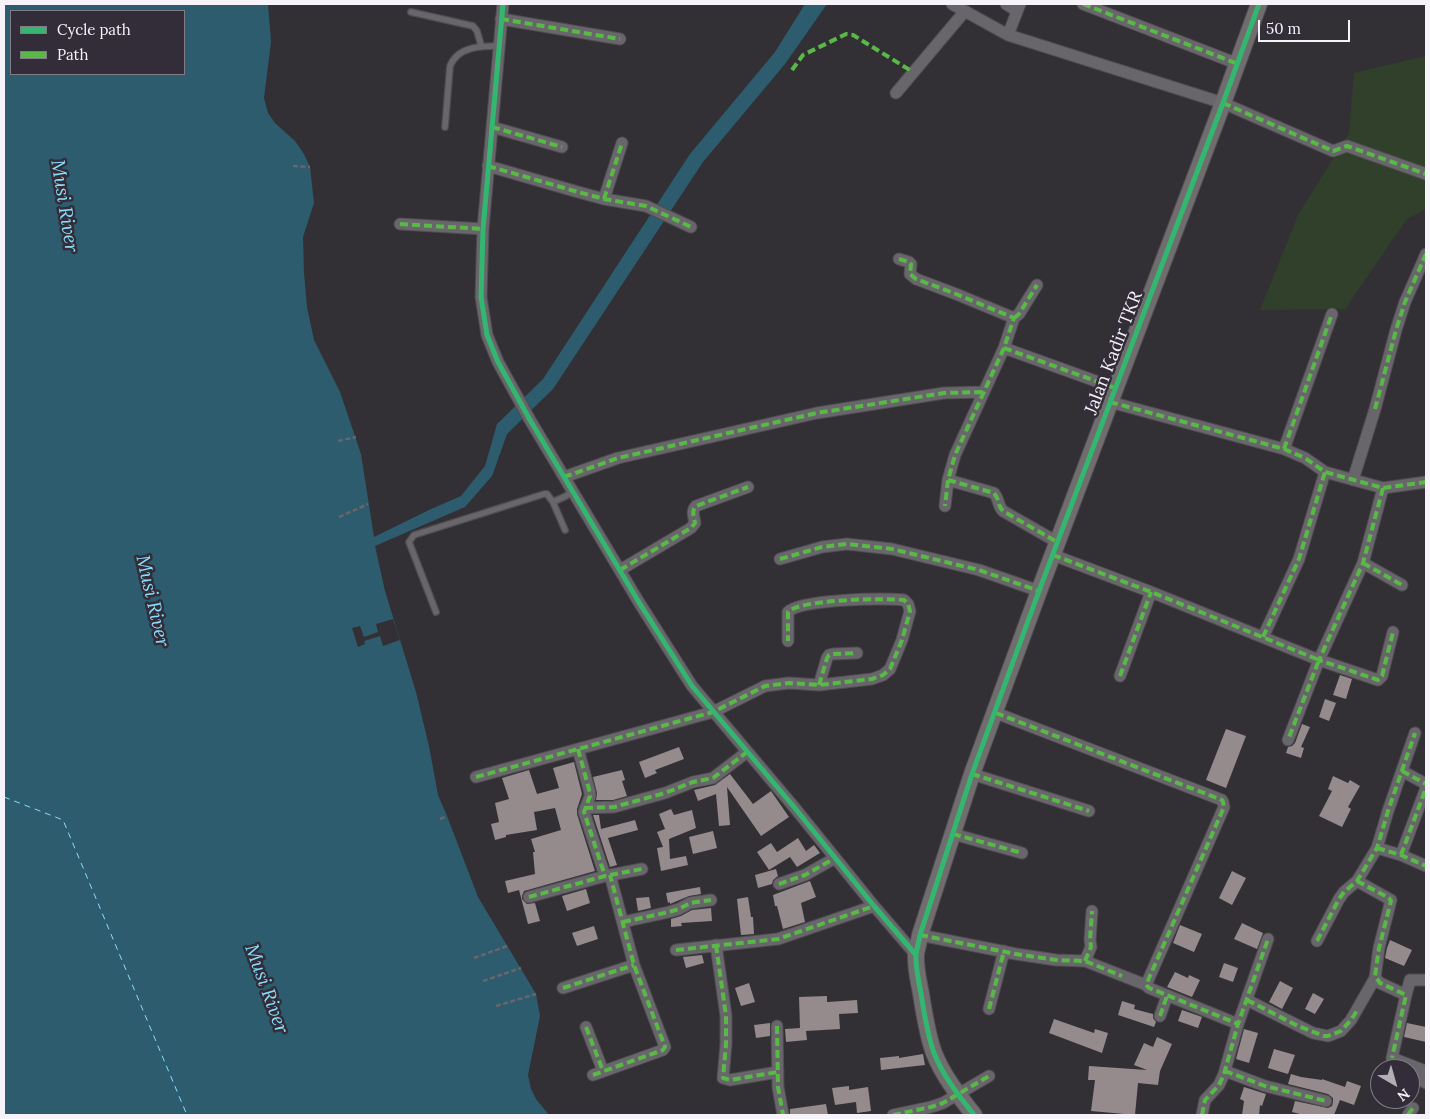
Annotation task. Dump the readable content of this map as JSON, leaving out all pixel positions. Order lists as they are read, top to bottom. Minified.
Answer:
{"streets":{"street":["Jalan Kadir TKR"]},"water":["Musi River"],"legend":["Cycle path","Path"],"scale_bar":"50 m","north":"bottom right"}
